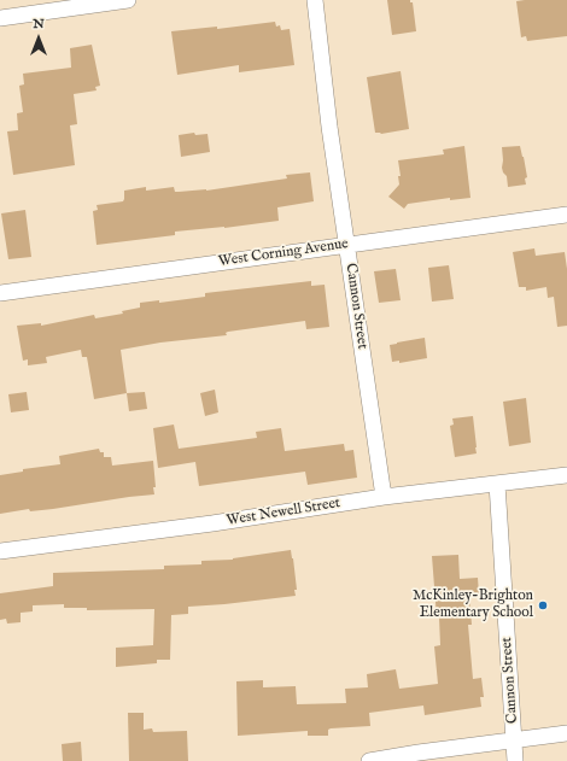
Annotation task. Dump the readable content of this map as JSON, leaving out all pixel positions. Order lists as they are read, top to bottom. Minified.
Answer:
{"streets":{"street":["West Corning Avenue","Cannon Street","West Newell Street"]},"crossings":[["West Corning Avenue","Cannon Street"],["Cannon Street","West Newell Street"]],"places":["McKinley-Brighton Elementary School"],"north":"top"}
